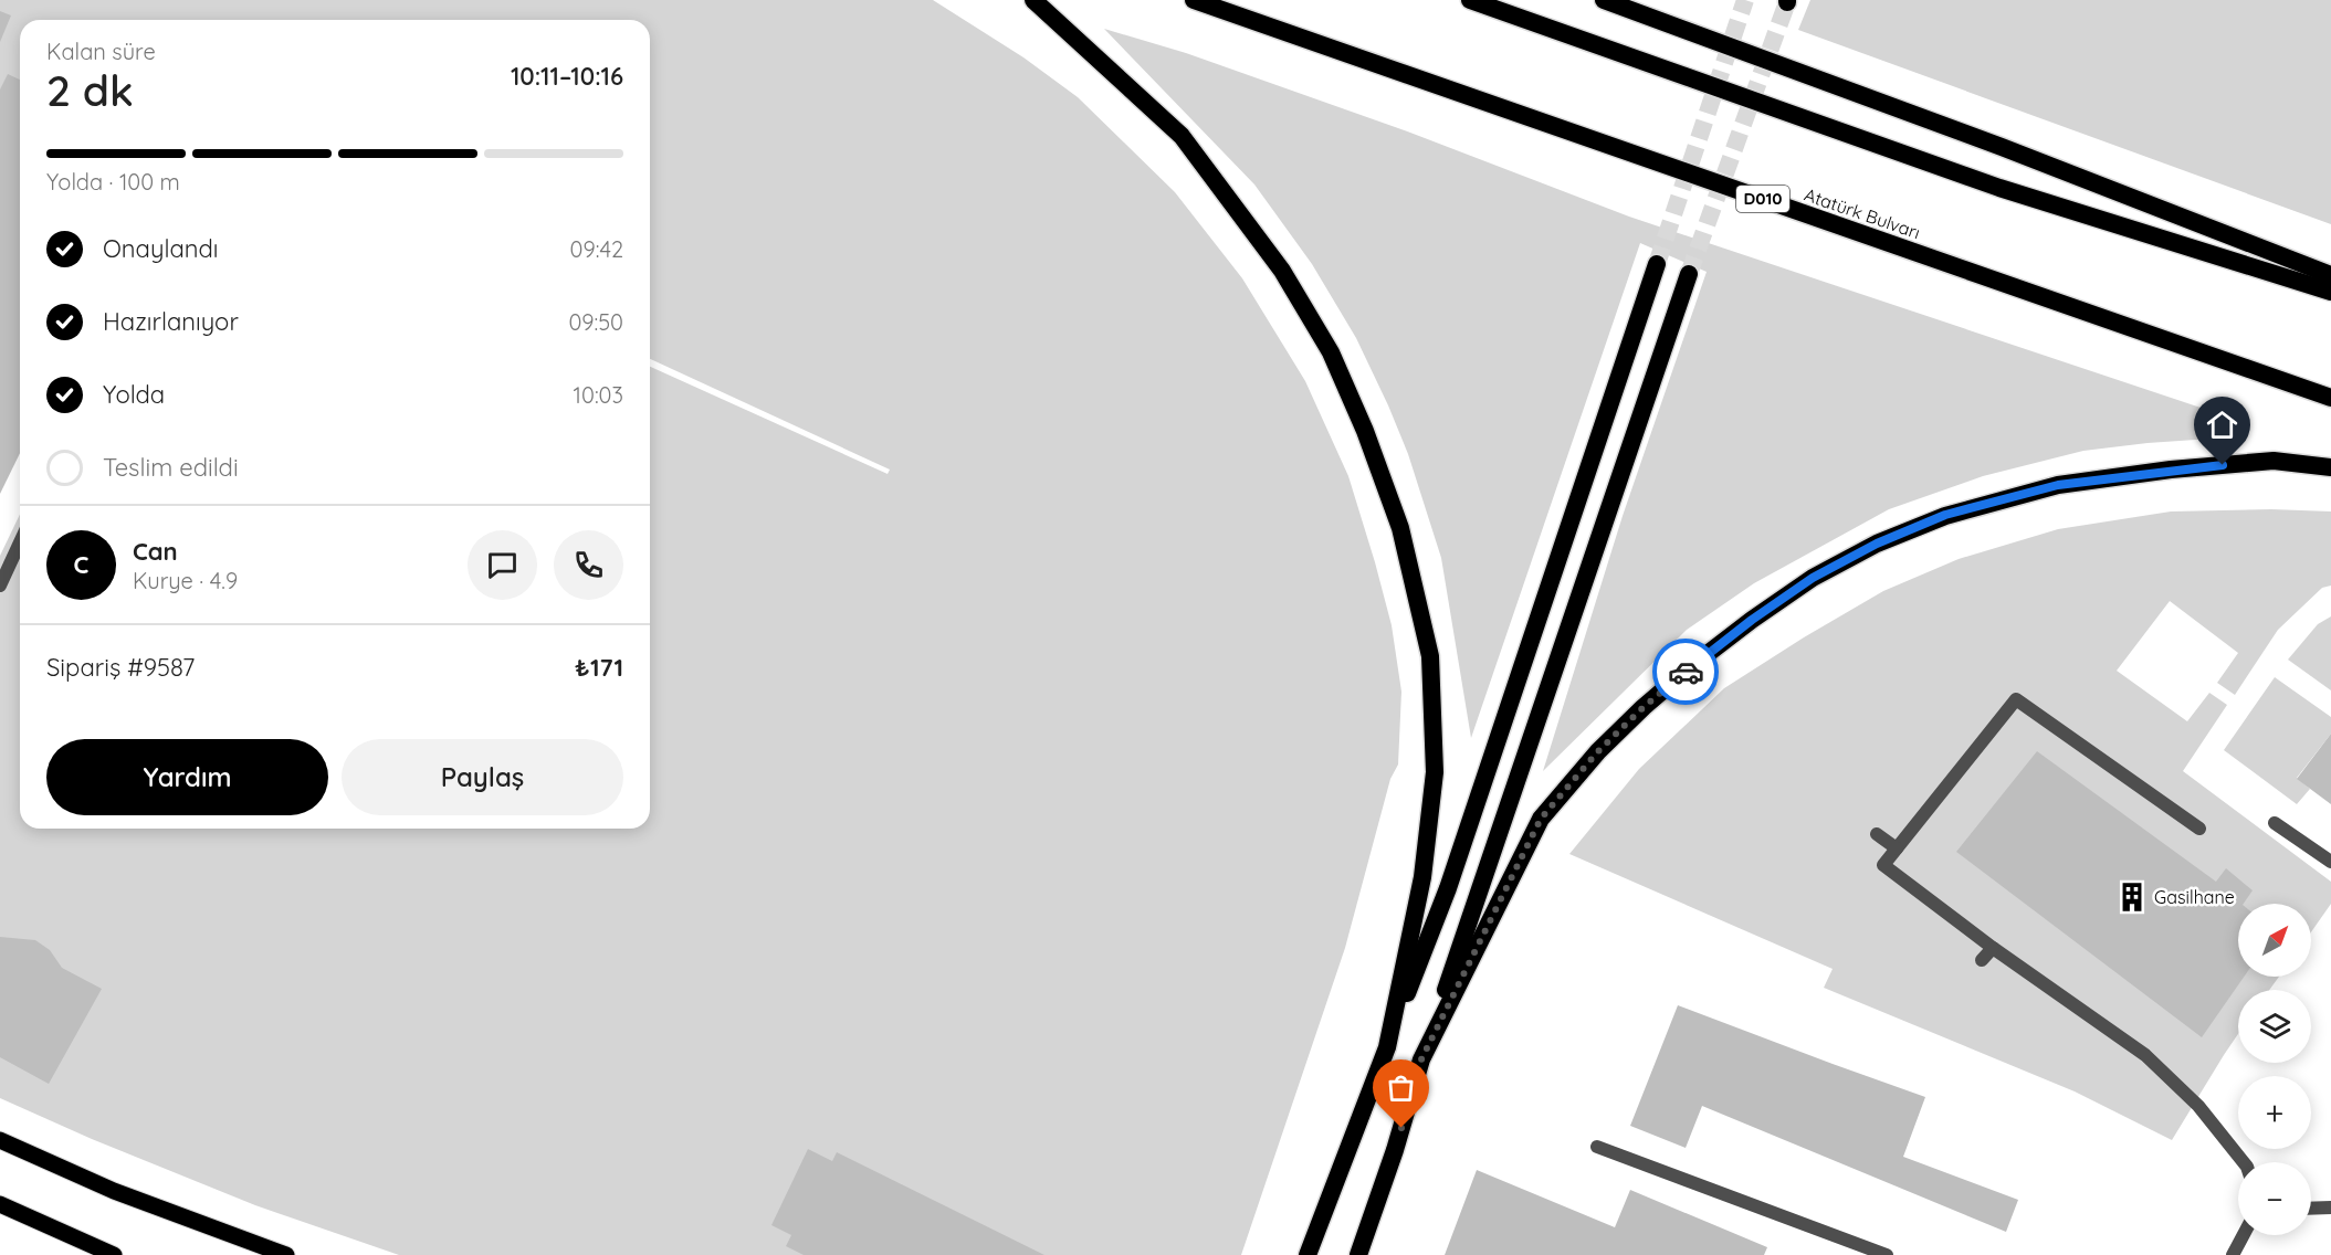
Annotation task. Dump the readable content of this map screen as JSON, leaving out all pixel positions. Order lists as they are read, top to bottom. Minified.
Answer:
{"streets":{"highway":["D010","Atatürk Bulvarı"]},"places":{"building":["Gasilhane"]},"north":"top right","page":{"heading":["2 dk","Kalan süre","10:11–10:16"],"panel":["Can","Kurye · 4.9","Sipariş #9587","₺171"],"bar":"Yolda · 100 m","list":[["Onaylandı","09:42"],["Hazırlanıyor","09:50"],["Yolda","10:03"],"Teslim edildi"],"round":"C","buttons":["Yardım","Paylaş"],"map_buttons":["+","−"]}}
